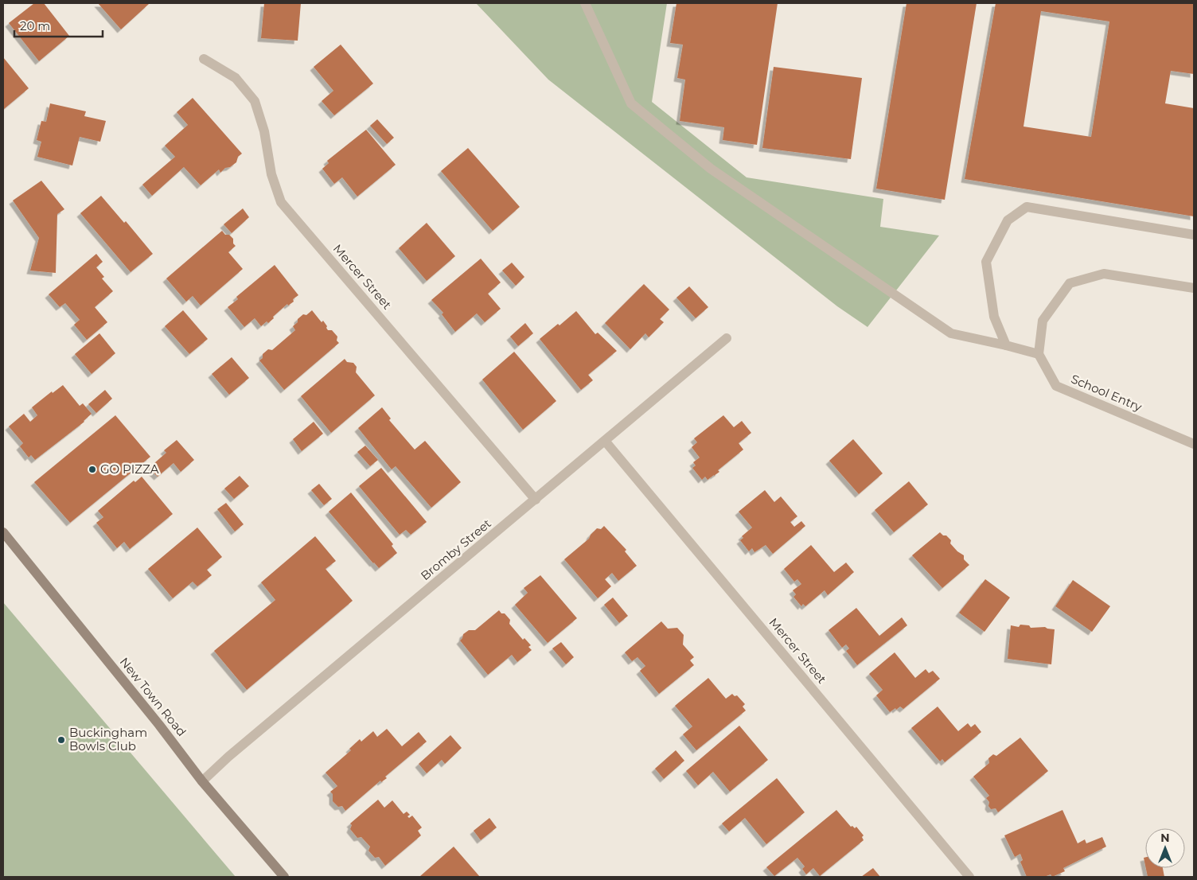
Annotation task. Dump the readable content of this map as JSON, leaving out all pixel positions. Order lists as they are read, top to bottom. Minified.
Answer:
{"streets":{"main road":["New Town Road"],"street":["Mercer Street","School Entry","Bromby Street"]},"crossings":[["Mercer Street","Bromby Street"],["Bromby Street","New Town Road"]],"places":["GO PIZZA","Buckingham Bowls Club"],"scale_bar":"20 m","north":"top"}
